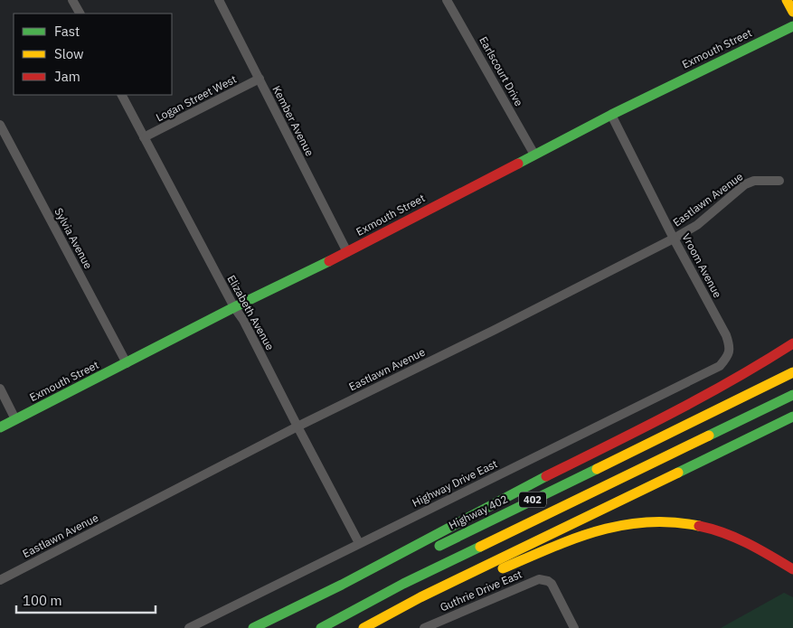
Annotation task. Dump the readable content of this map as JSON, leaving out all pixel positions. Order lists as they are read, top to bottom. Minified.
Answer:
{"streets":{"main road":["Exmouth Street","402","Highway 402"],"street":["Earlscourt Drive","Logan Street West","Kember Avenue","Eastlawn Avenue","Sylvia Avenue","Vroom Avenue","Elizabeth Avenue","Highway Drive East","Guthrie Drive East"]},"crossings":[["Exmouth Street","Earlscourt Drive"],["Exmouth Street","Kember Avenue"],["Exmouth Street","Sylvia Avenue"],["Exmouth Street","Vroom Avenue"],["Exmouth Street","Elizabeth Avenue"],["Logan Street West","Kember Avenue"],["Logan Street West","Elizabeth Avenue"],["Eastlawn Avenue","Vroom Avenue"],["Eastlawn Avenue","Elizabeth Avenue"],["Vroom Avenue","Highway Drive East"],["Elizabeth Avenue","Highway Drive East"]],"legend":["Fast","Slow","Jam"],"scale_bar":"100 m"}
